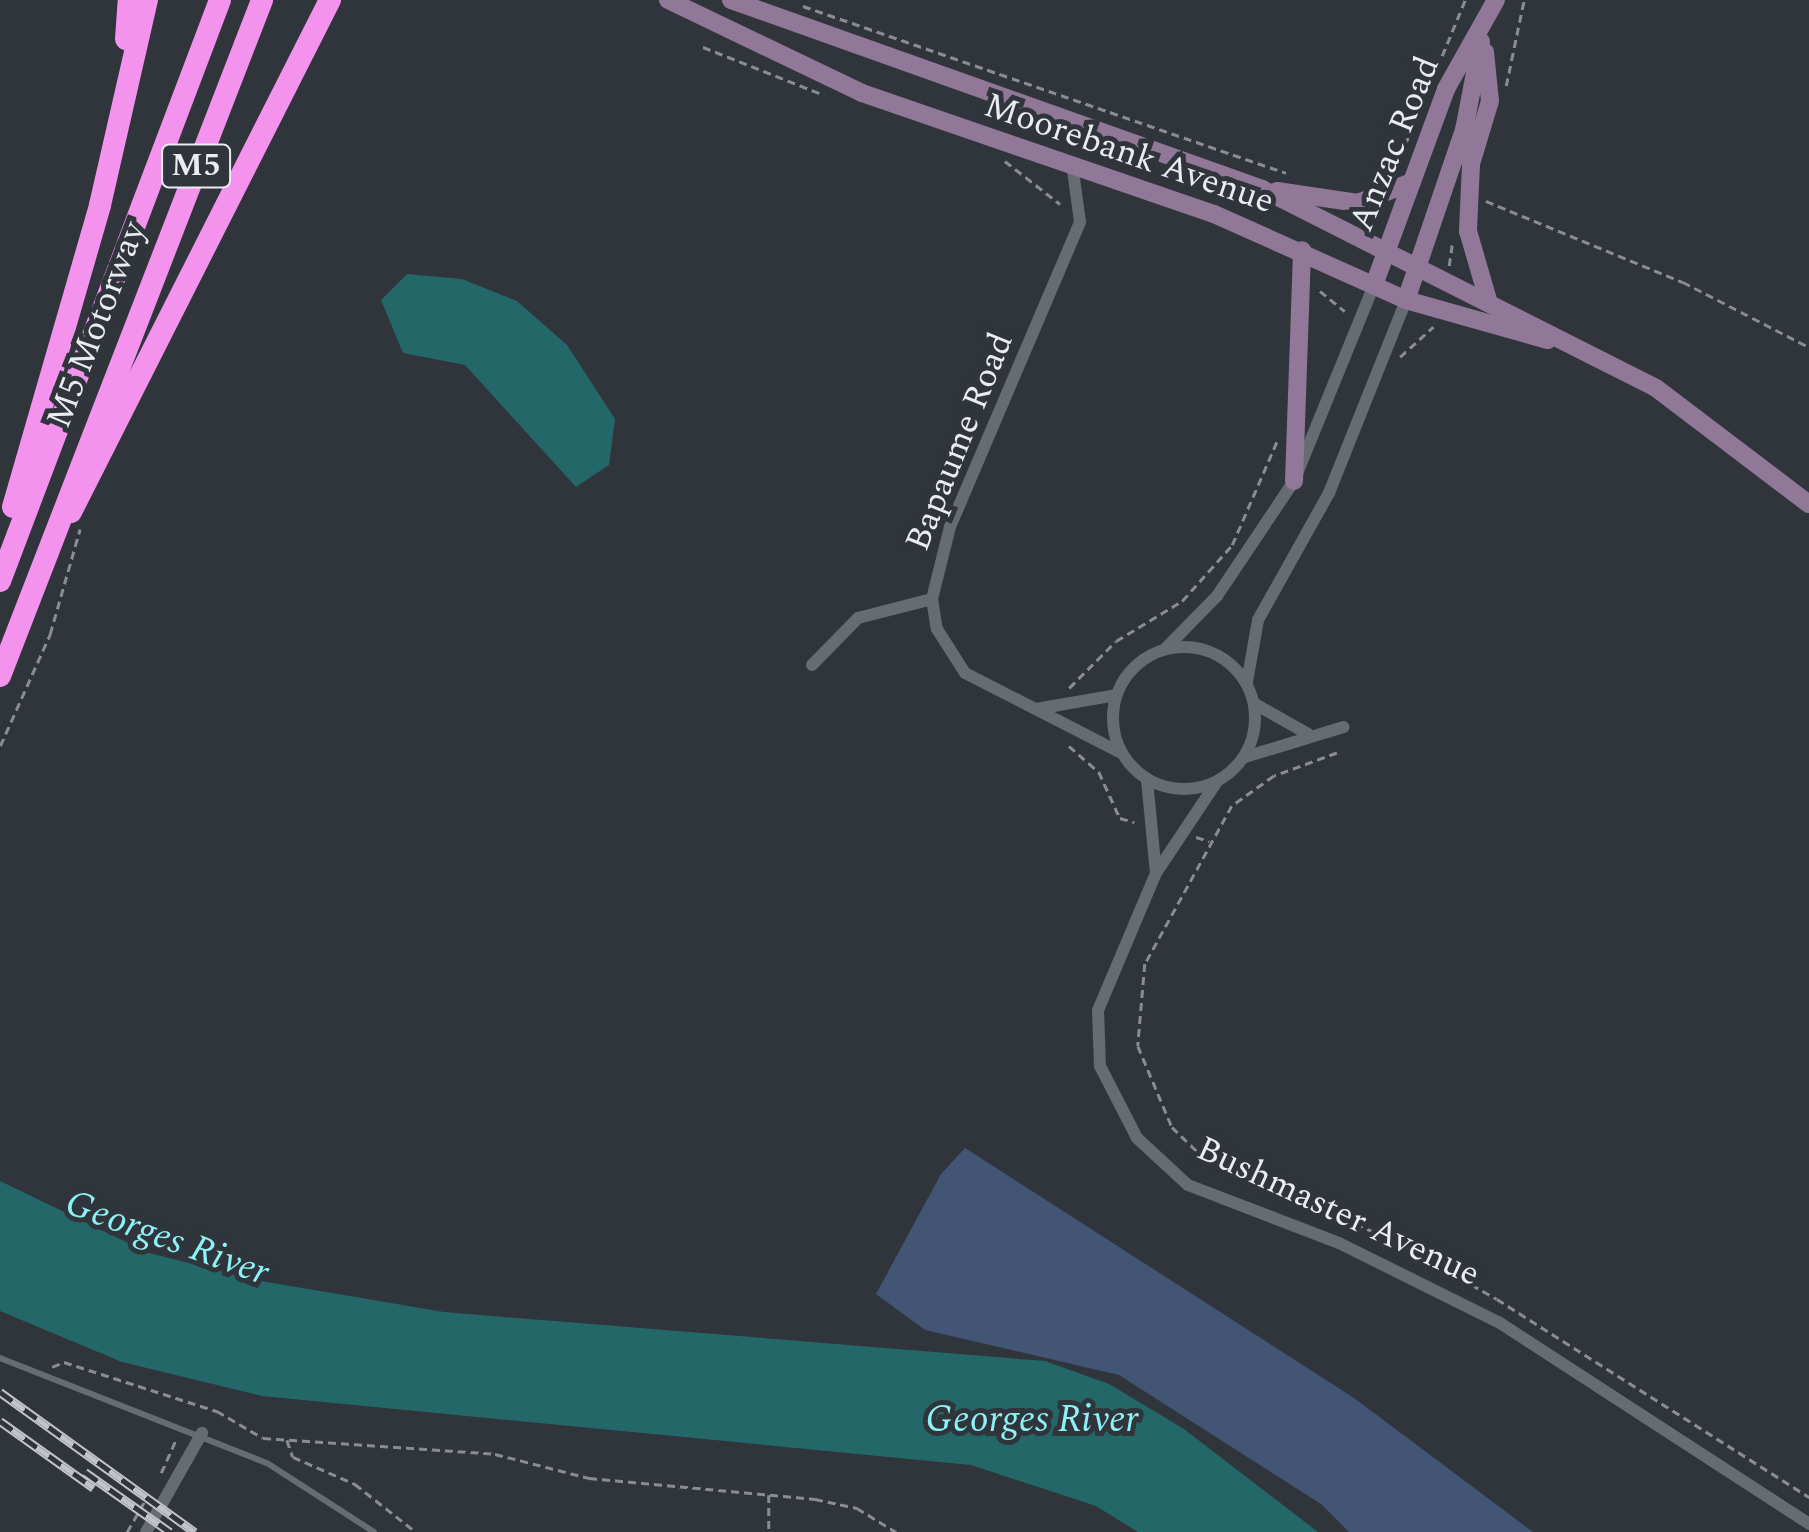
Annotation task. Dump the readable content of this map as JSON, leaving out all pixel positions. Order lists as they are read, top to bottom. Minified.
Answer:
{"streets":{"highway":["M5","M5 Motorway"],"main road":["Anzac Road","Moorebank Avenue"],"street":["Bapaume Road","Bushmaster Avenue"]},"crossings":[["Anzac Road","Moorebank Avenue"],["Moorebank Avenue","Bapaume Road"]],"water":["Georges River"]}
